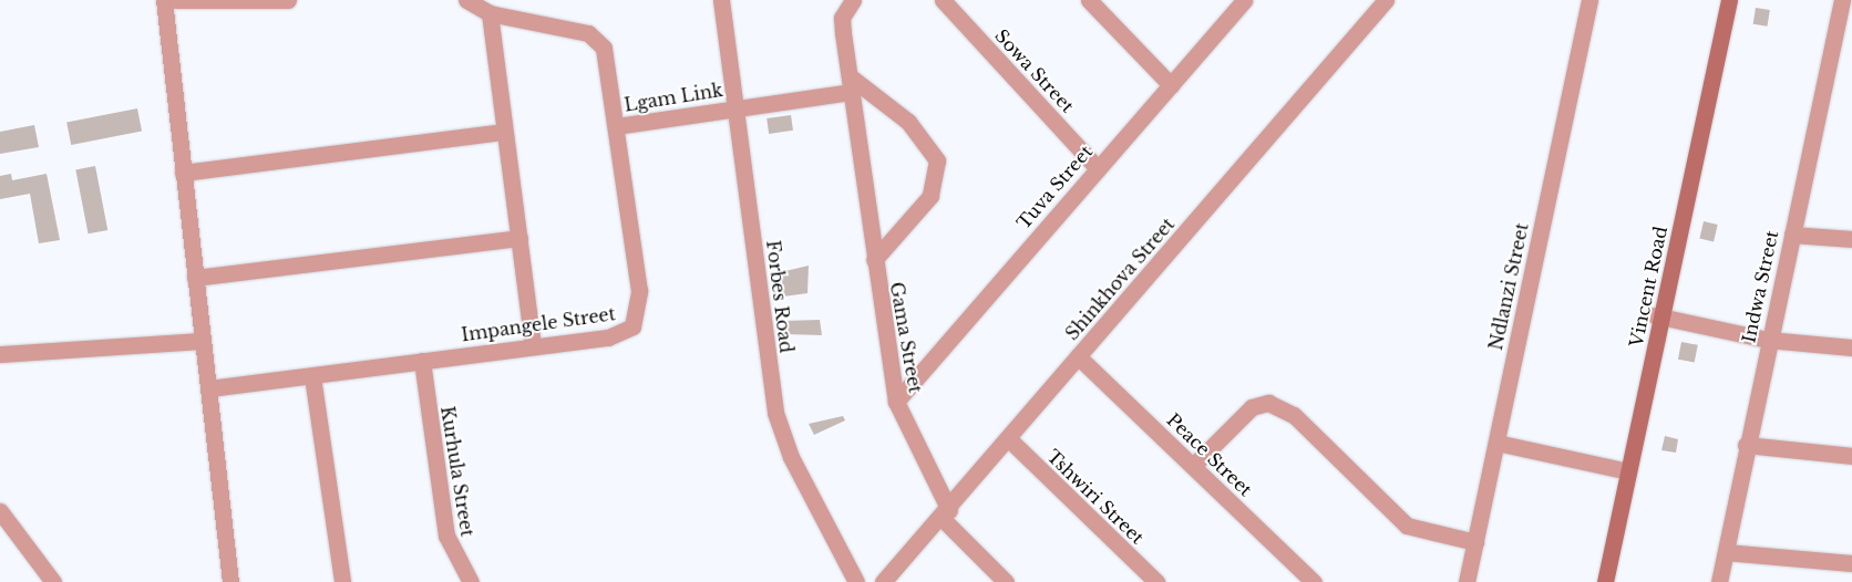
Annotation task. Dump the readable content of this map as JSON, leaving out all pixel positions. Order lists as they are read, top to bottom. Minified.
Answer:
{"streets":{"main road":["Vincent Road"],"street":["Sowa Street","Lgam Link","Tuva Street","Shinkhova Street","Ndlanzi Street","Indwa Street","Forbes Road","Impangele Street","Gama Street","Peace Street","Kurhula Street","Tshwiri Street"]},"crossings":[["Sowa Street","Tuva Street"],["Lgam Link","Forbes Road"],["Lgam Link","Impangele Street"],["Lgam Link","Gama Street"],["Tuva Street","Gama Street"],["Shinkhova Street","Gama Street"],["Shinkhova Street","Peace Street"],["Shinkhova Street","Tshwiri Street"],["Impangele Street","Kurhula Street"]]}
